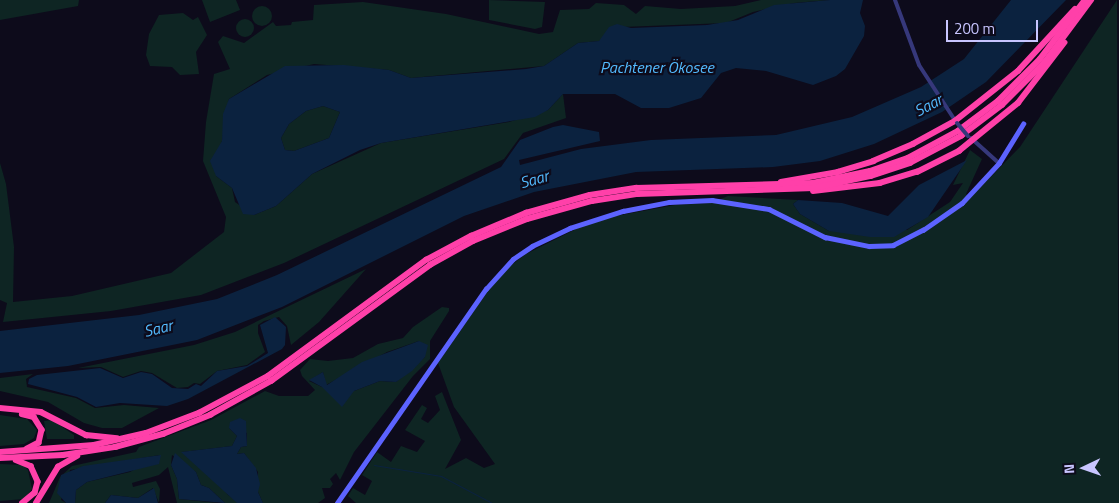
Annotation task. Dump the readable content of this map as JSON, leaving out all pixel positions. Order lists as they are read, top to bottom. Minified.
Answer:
{"water":["Pachtener Ökosee","Saar"],"scale_bar":"200 m","north":"left"}
